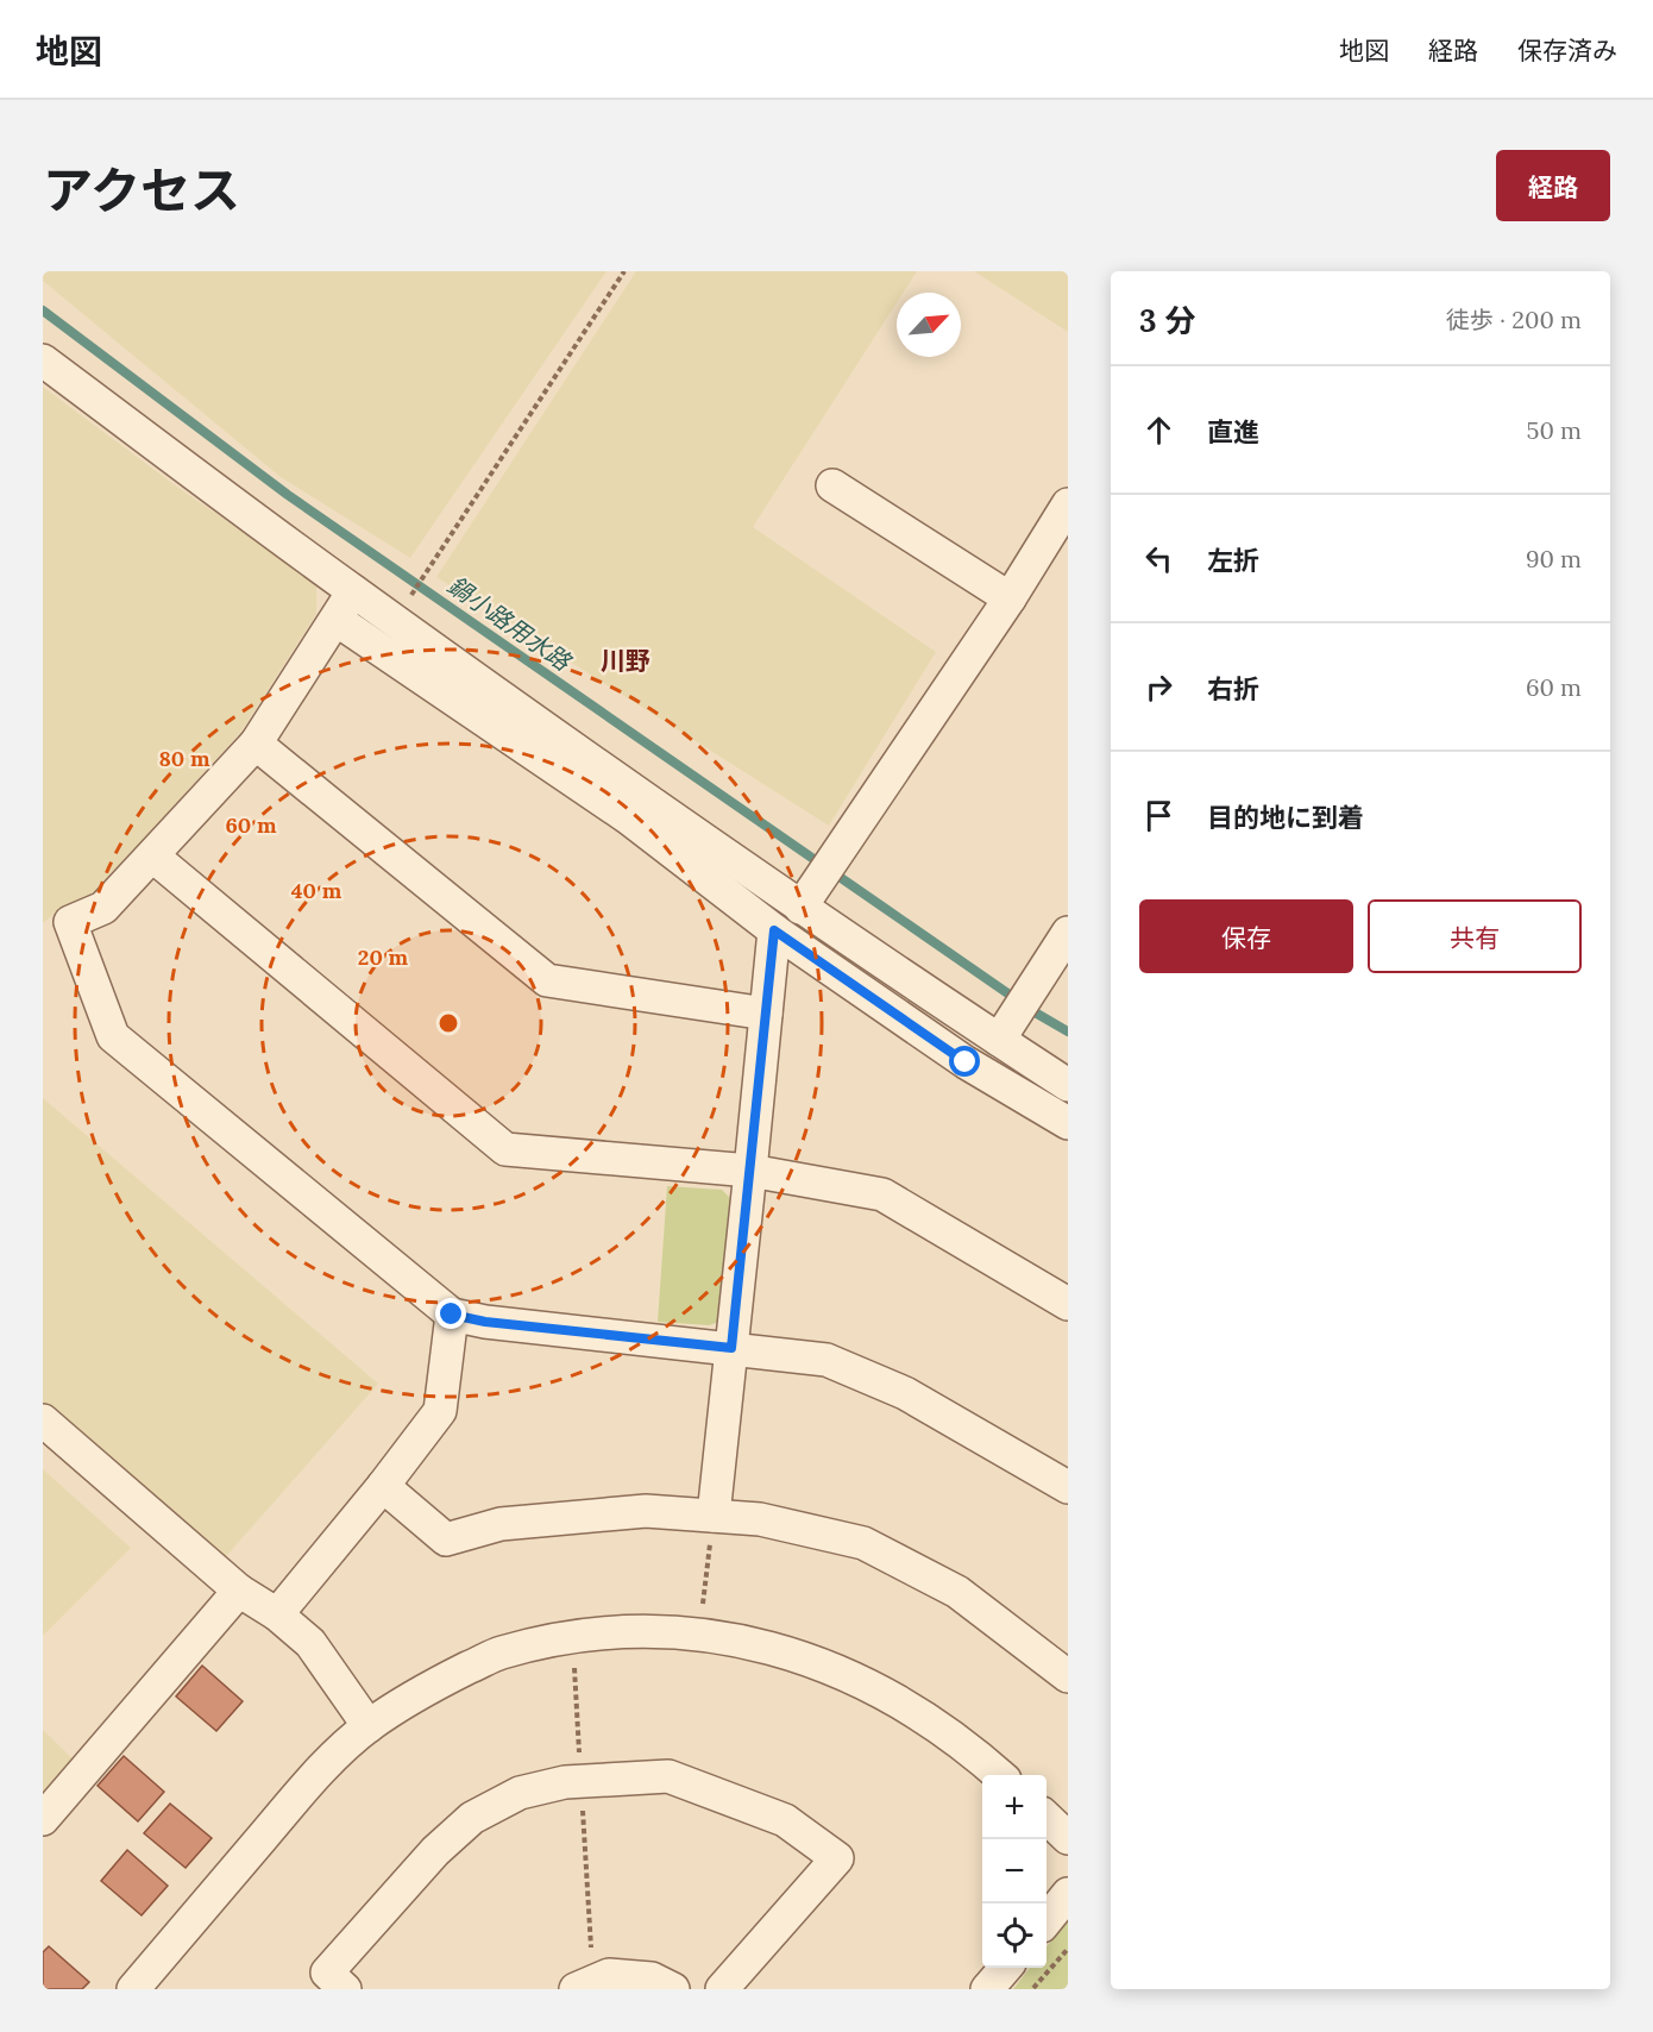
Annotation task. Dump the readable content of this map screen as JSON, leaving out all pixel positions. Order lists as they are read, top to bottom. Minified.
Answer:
{"districts":["川野"],"water":["鍋小路用水路"],"north":"top right","page":{"header":"地図","nav":["地図","経路","保存済み"],"title":"アクセス","buttons":["経路",["保存","共有"]],"heading":["3 分","徒歩 · 200 m"],"list":[["直進","50 m"],["左折","90 m"],["右折","60 m"],"目的地に到着"],"map_buttons":["+","−"]},"rings":["80 m","60 m","40 m","20 m"]}
